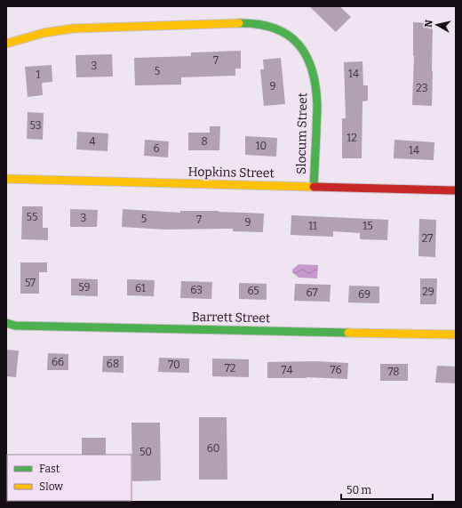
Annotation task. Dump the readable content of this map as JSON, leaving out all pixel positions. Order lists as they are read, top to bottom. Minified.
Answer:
{"streets":{"street":["Slocum Street","Hopkins Street","Barrett Street"]},"crossings":[["Slocum Street","Hopkins Street"]],"house_numbers":["7","3","5","14","1","9","23","53","12","4","8","10","6","14","55","3","5","7","9","11","15","27","57","59","61","63","65","29","67","69","66","68","70","72","74","76","78","60","50"],"legend":["Fast","Slow"],"scale_bar":"50 m","north":"left"}
